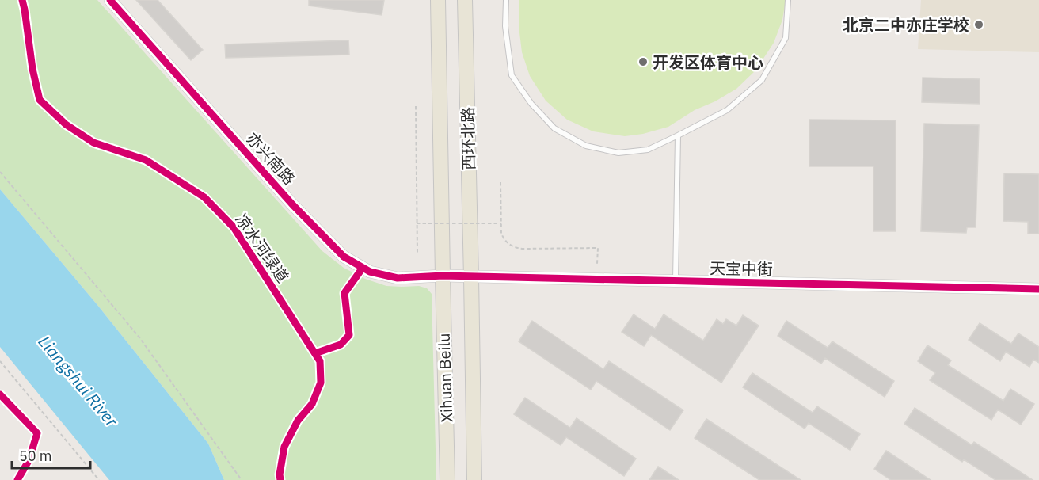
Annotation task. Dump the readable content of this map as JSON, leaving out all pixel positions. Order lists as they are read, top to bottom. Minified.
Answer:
{"streets":{"main road":["西环北路","Xihuan Beilu"],"street":["亦兴南路","天宝中街"],"cycle path":["凉水河绿道"]},"crossings":[["西环北路","亦兴南路"],["西环北路","天宝中街"],["西环北路","Xihuan Beilu"],["亦兴南路","天宝中街"],["亦兴南路","Xihuan Beilu"],["天宝中街","Xihuan Beilu"]],"water":["Liangshui River"],"places":["北京二中亦庄学校","开发区体育中心"],"scale_bar":"50 m"}
